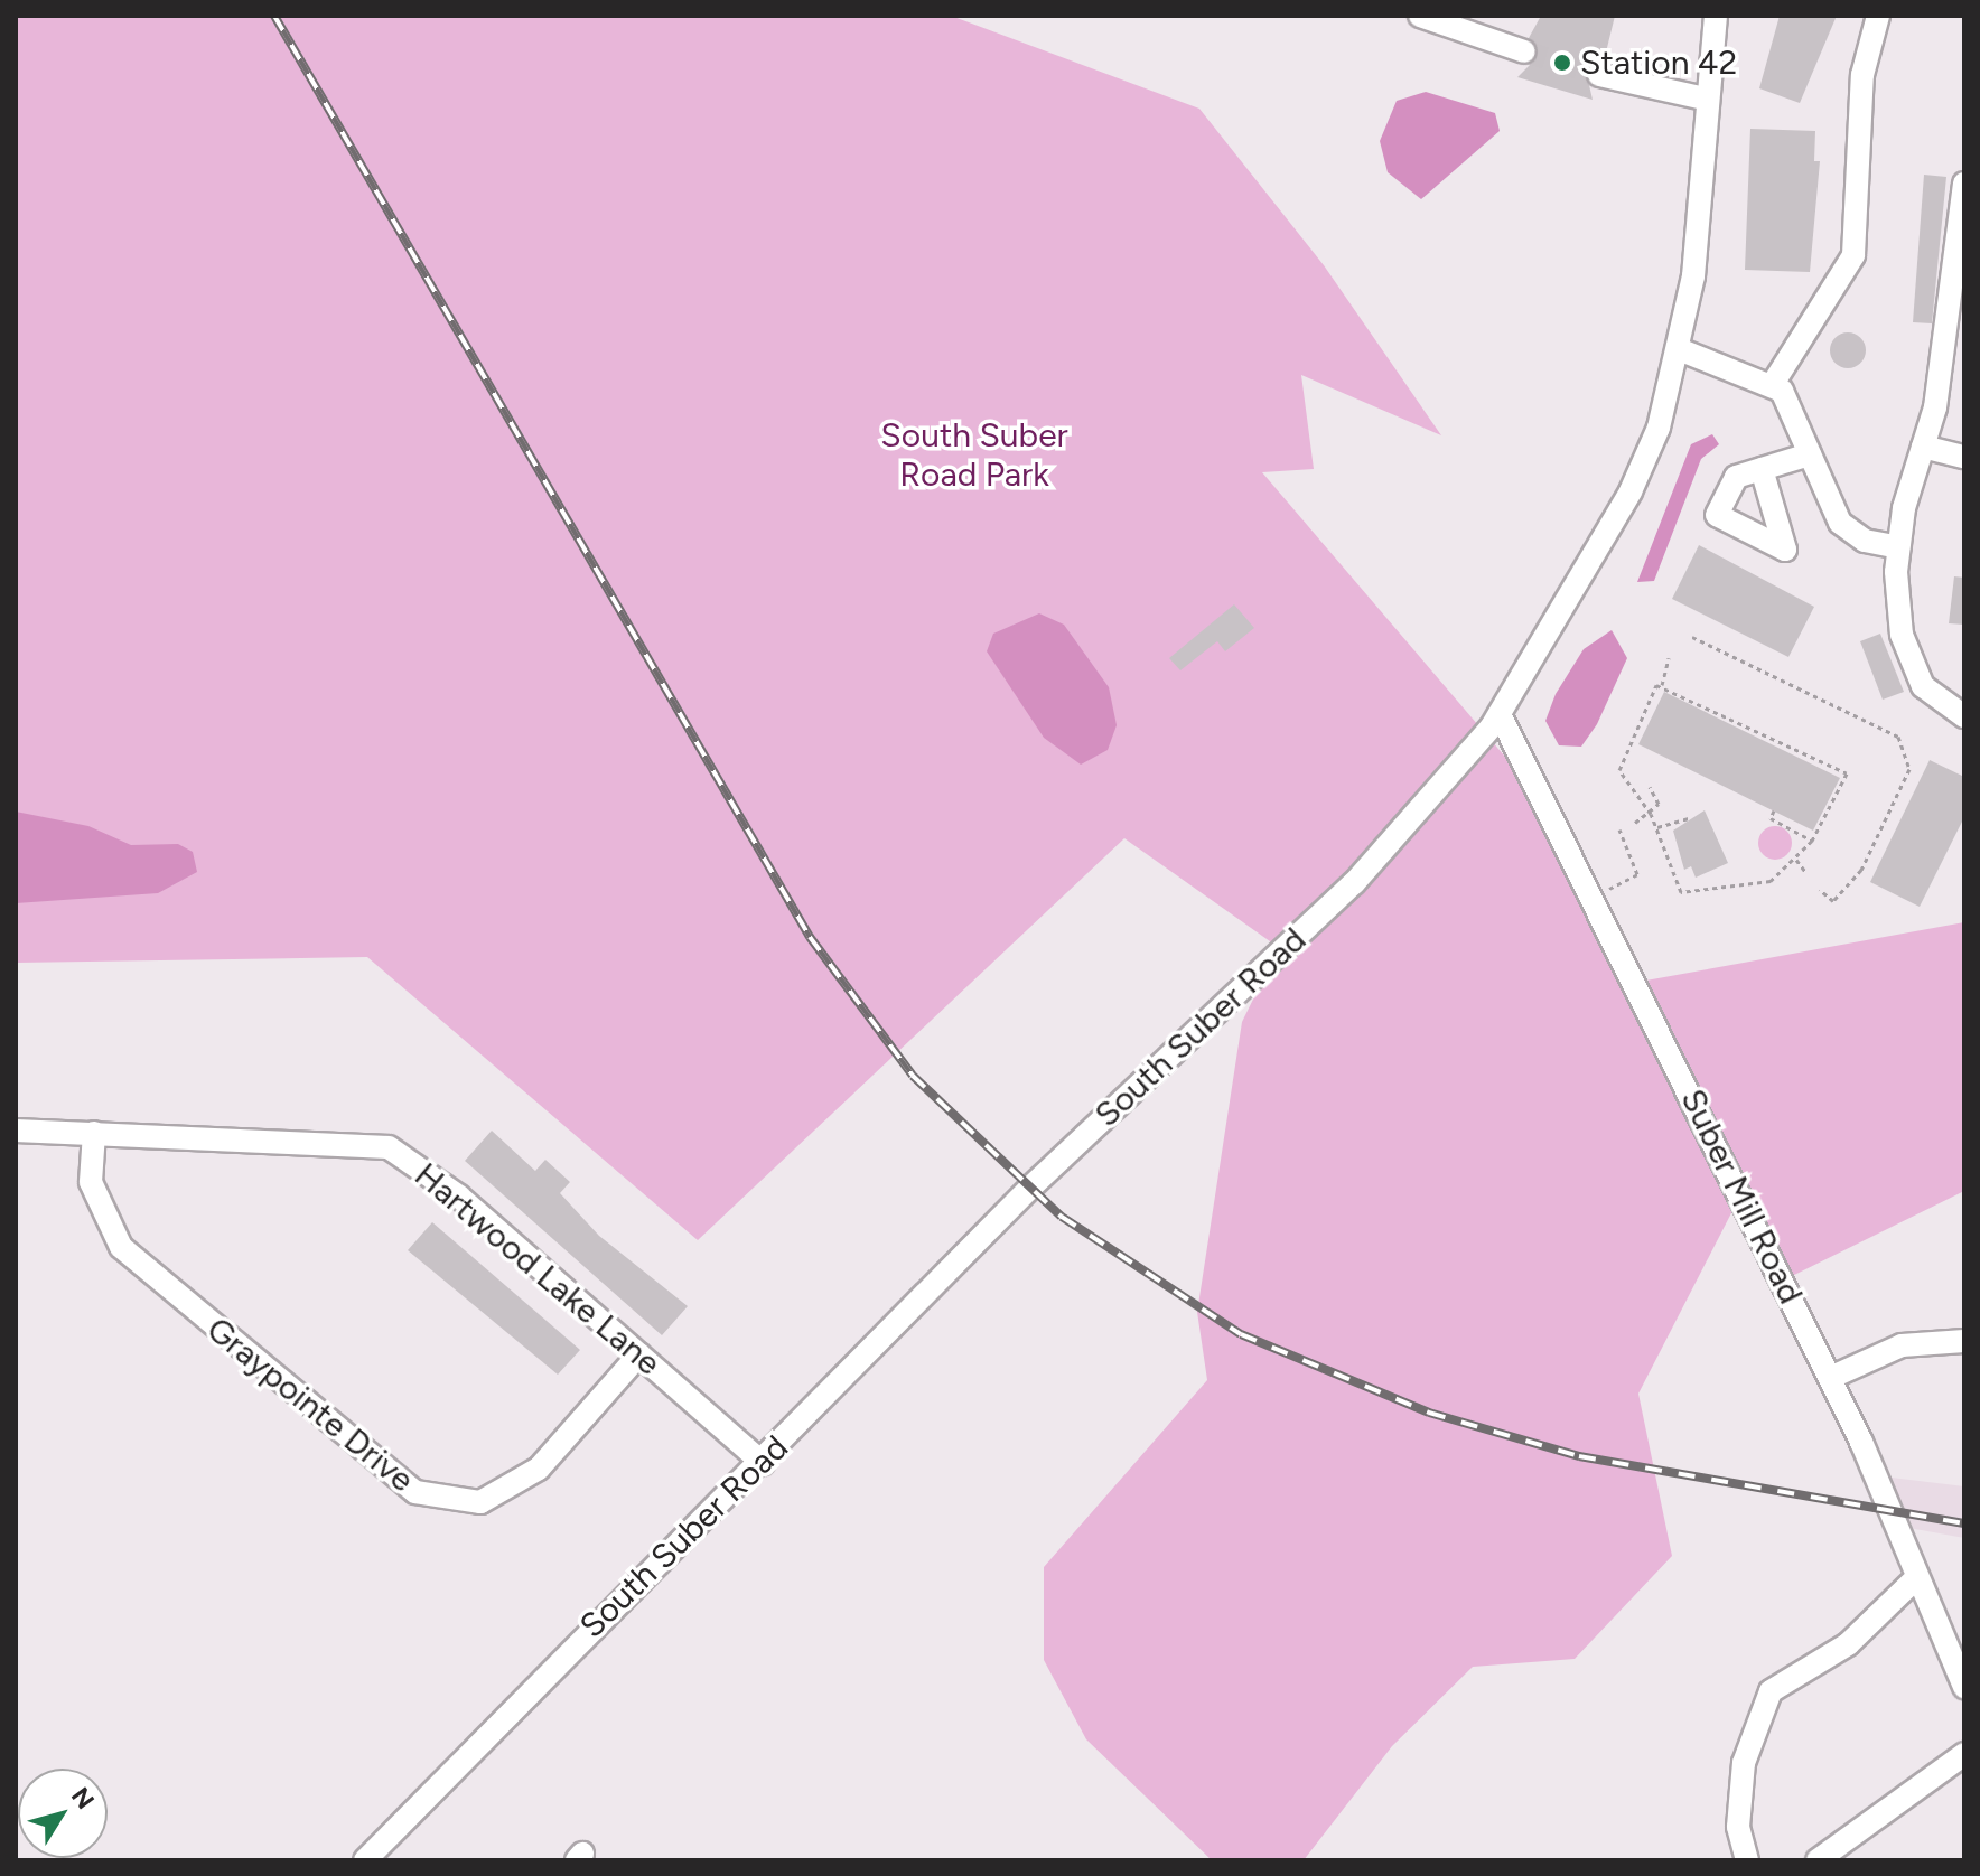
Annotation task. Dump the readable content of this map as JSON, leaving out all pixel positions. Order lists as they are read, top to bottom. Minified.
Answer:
{"streets":{"street":["South Suber Road","Suber Mill Road","Hartwood Lake Lane","Graypointe Drive"]},"crossings":[["South Suber Road","Suber Mill Road"],["South Suber Road","Hartwood Lake Lane"],["Hartwood Lake Lane","Graypointe Drive"]],"parks":["South Suber Road Park"],"places":["Station 42"],"north":"top right"}
